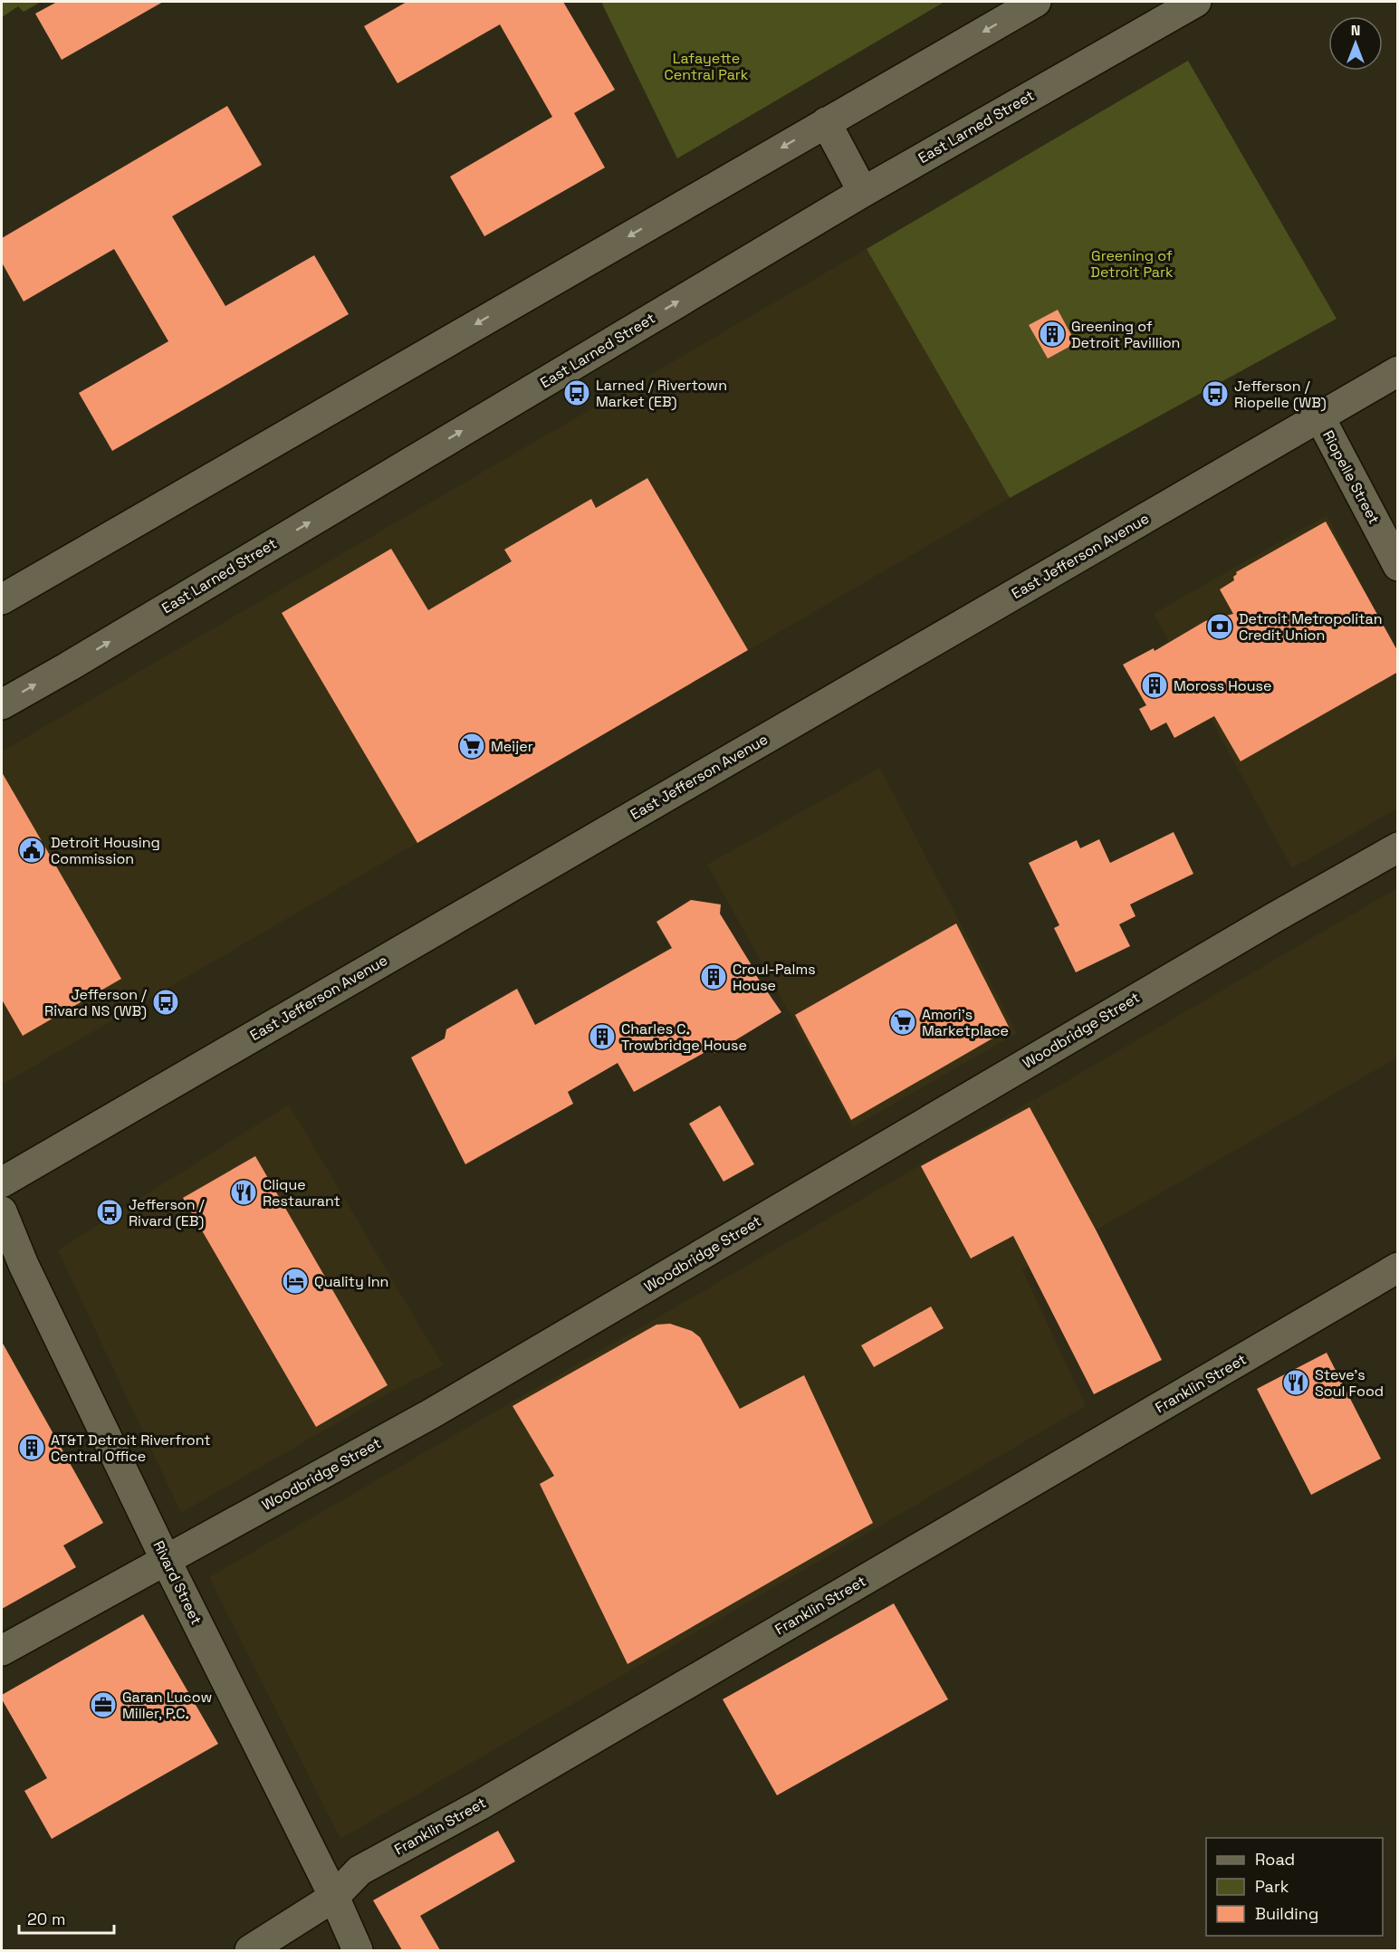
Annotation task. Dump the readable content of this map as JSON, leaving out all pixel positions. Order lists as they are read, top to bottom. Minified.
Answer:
{"streets":{"street":["East Larned Street","Riopelle Street","East Jefferson Avenue","Woodbridge Street","Franklin Street","Rivard Street"]},"crossings":[["Riopelle Street","East Jefferson Avenue"],["Woodbridge Street","Rivard Street"],["Franklin Street","Rivard Street"]],"parks":["Lafayette Central Park","Greening of Detroit Park"],"places":{"building":["Greening of Detroit Pavillion","Moross House","Croul-Palms House","Charles C. Trowbridge House","AT&T Detroit Riverfront Central Office"],"bus stop":["Larned / Rivertown Market (EB)","Jefferson / Riopelle (WB)","Jefferson / Rivard NS (WB)","Jefferson / Rivard (EB)"],"bank":["Detroit Metropolitan Credit Union"],"supermarket":["Meijer","Amori's Marketplace"],"public building":["Detroit Housing Commission"],"restaurant":["Clique Restaurant","Steve's Soul Food"],"hotel":["Quality Inn"],"office":["Garan Lucow Miller, P.C."]},"legend":["Road","Park","Building"],"scale_bar":"20 m","north":"top"}
